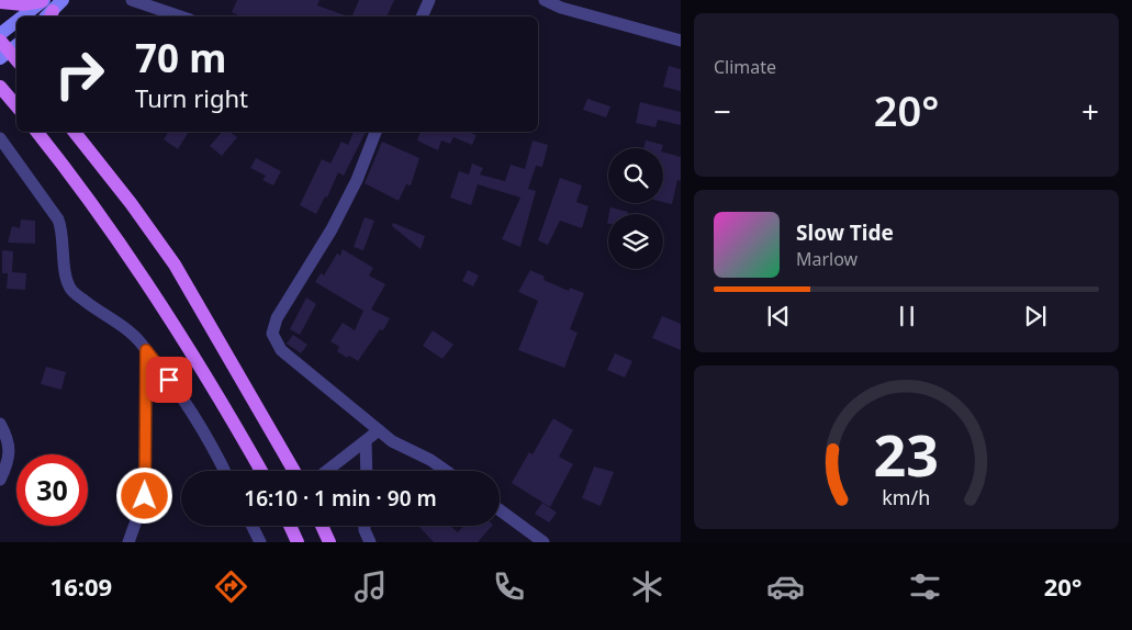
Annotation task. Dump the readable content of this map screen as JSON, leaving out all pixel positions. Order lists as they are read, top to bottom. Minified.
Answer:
{"page":{"tile":"Climate","turn":["70 m","Turn right"],"heat":["−","20°","+"],"song":["Slow Tide","Marlow"],"limit":"30","trip":"16:10 · 1 min · 90 m","tabs":["16:09","20°"],"gauge":["23","km/h"]}}
